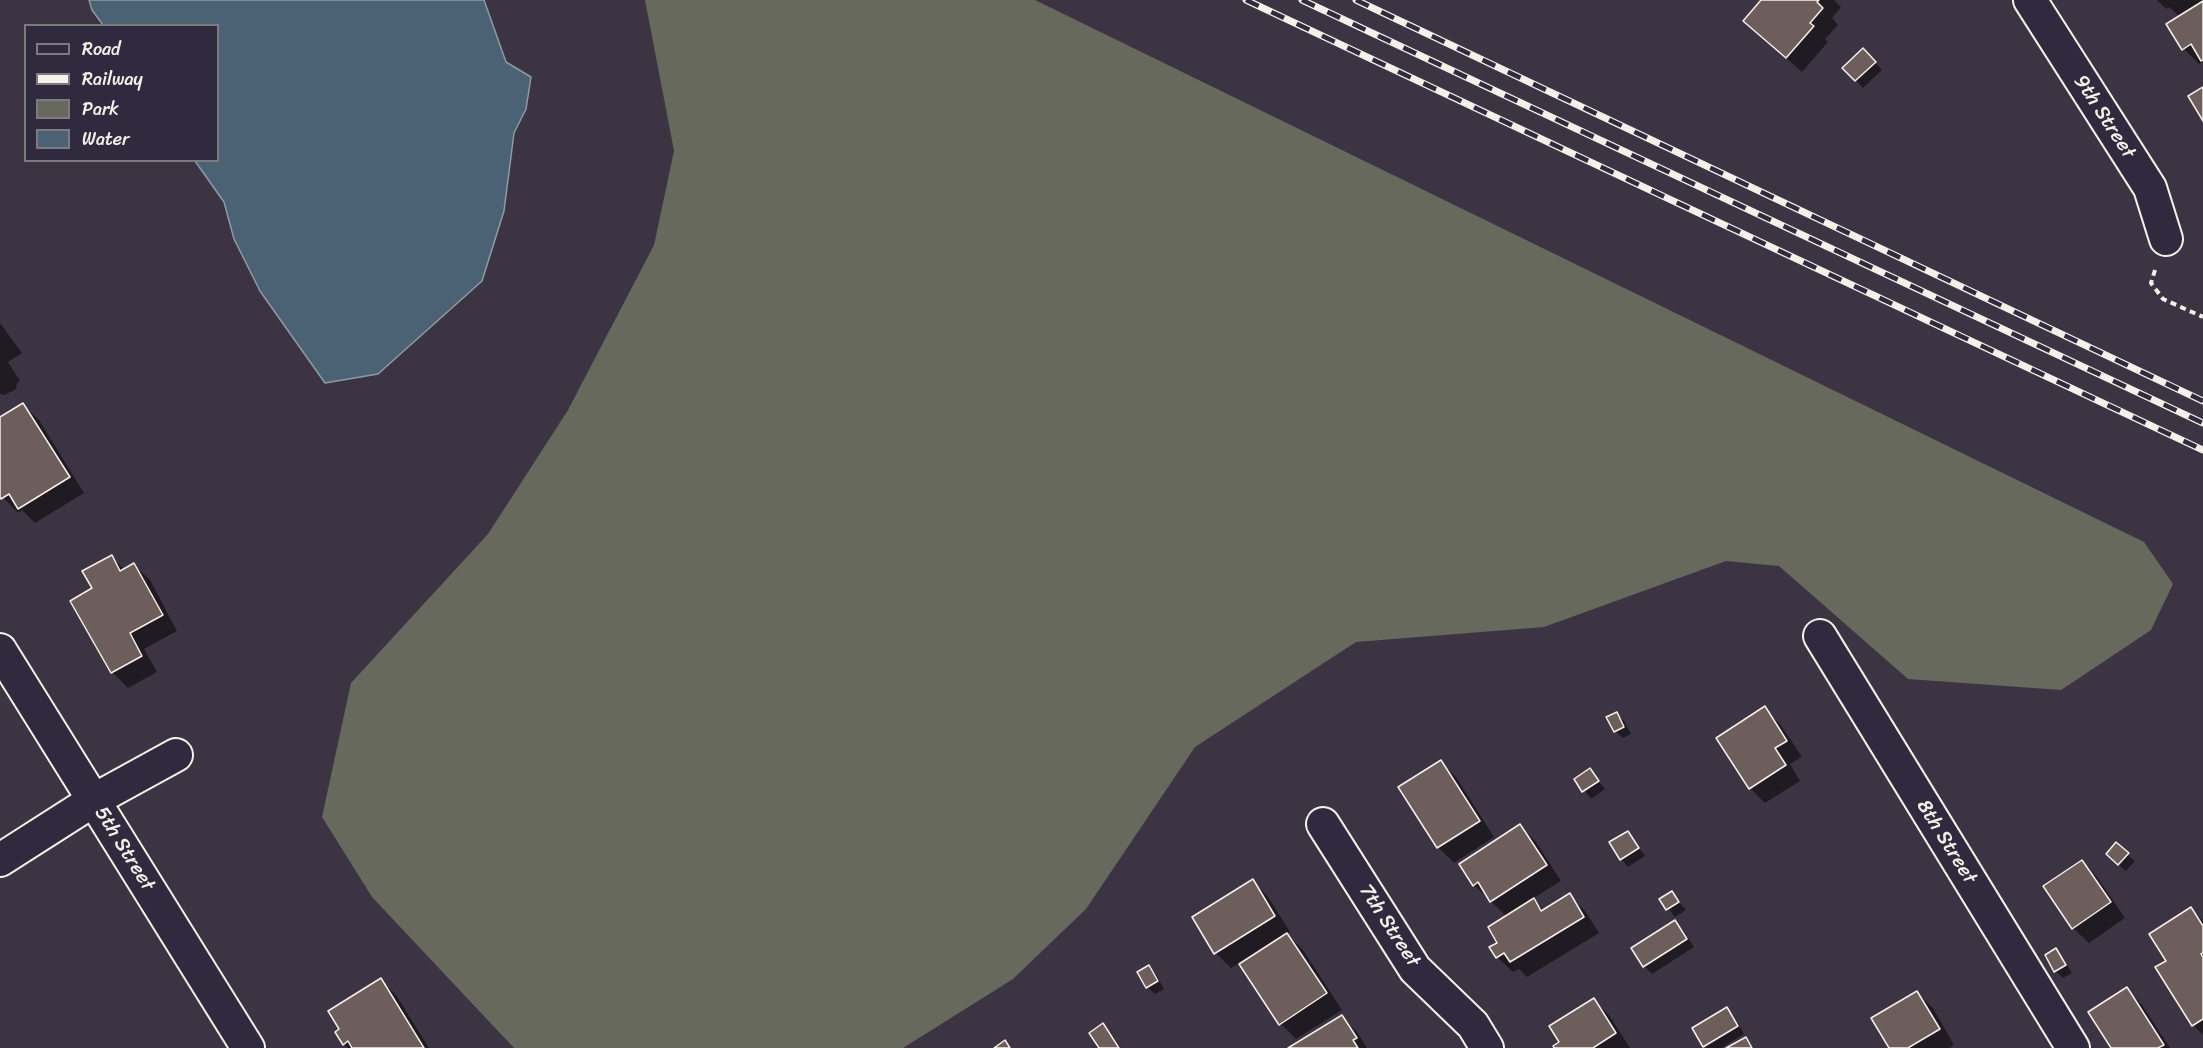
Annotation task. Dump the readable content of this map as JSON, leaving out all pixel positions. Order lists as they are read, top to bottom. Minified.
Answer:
{"streets":{"street":["9th Street","8th Street","5th Street","7th Street"]},"legend":["Road","Railway","Park","Water"]}
